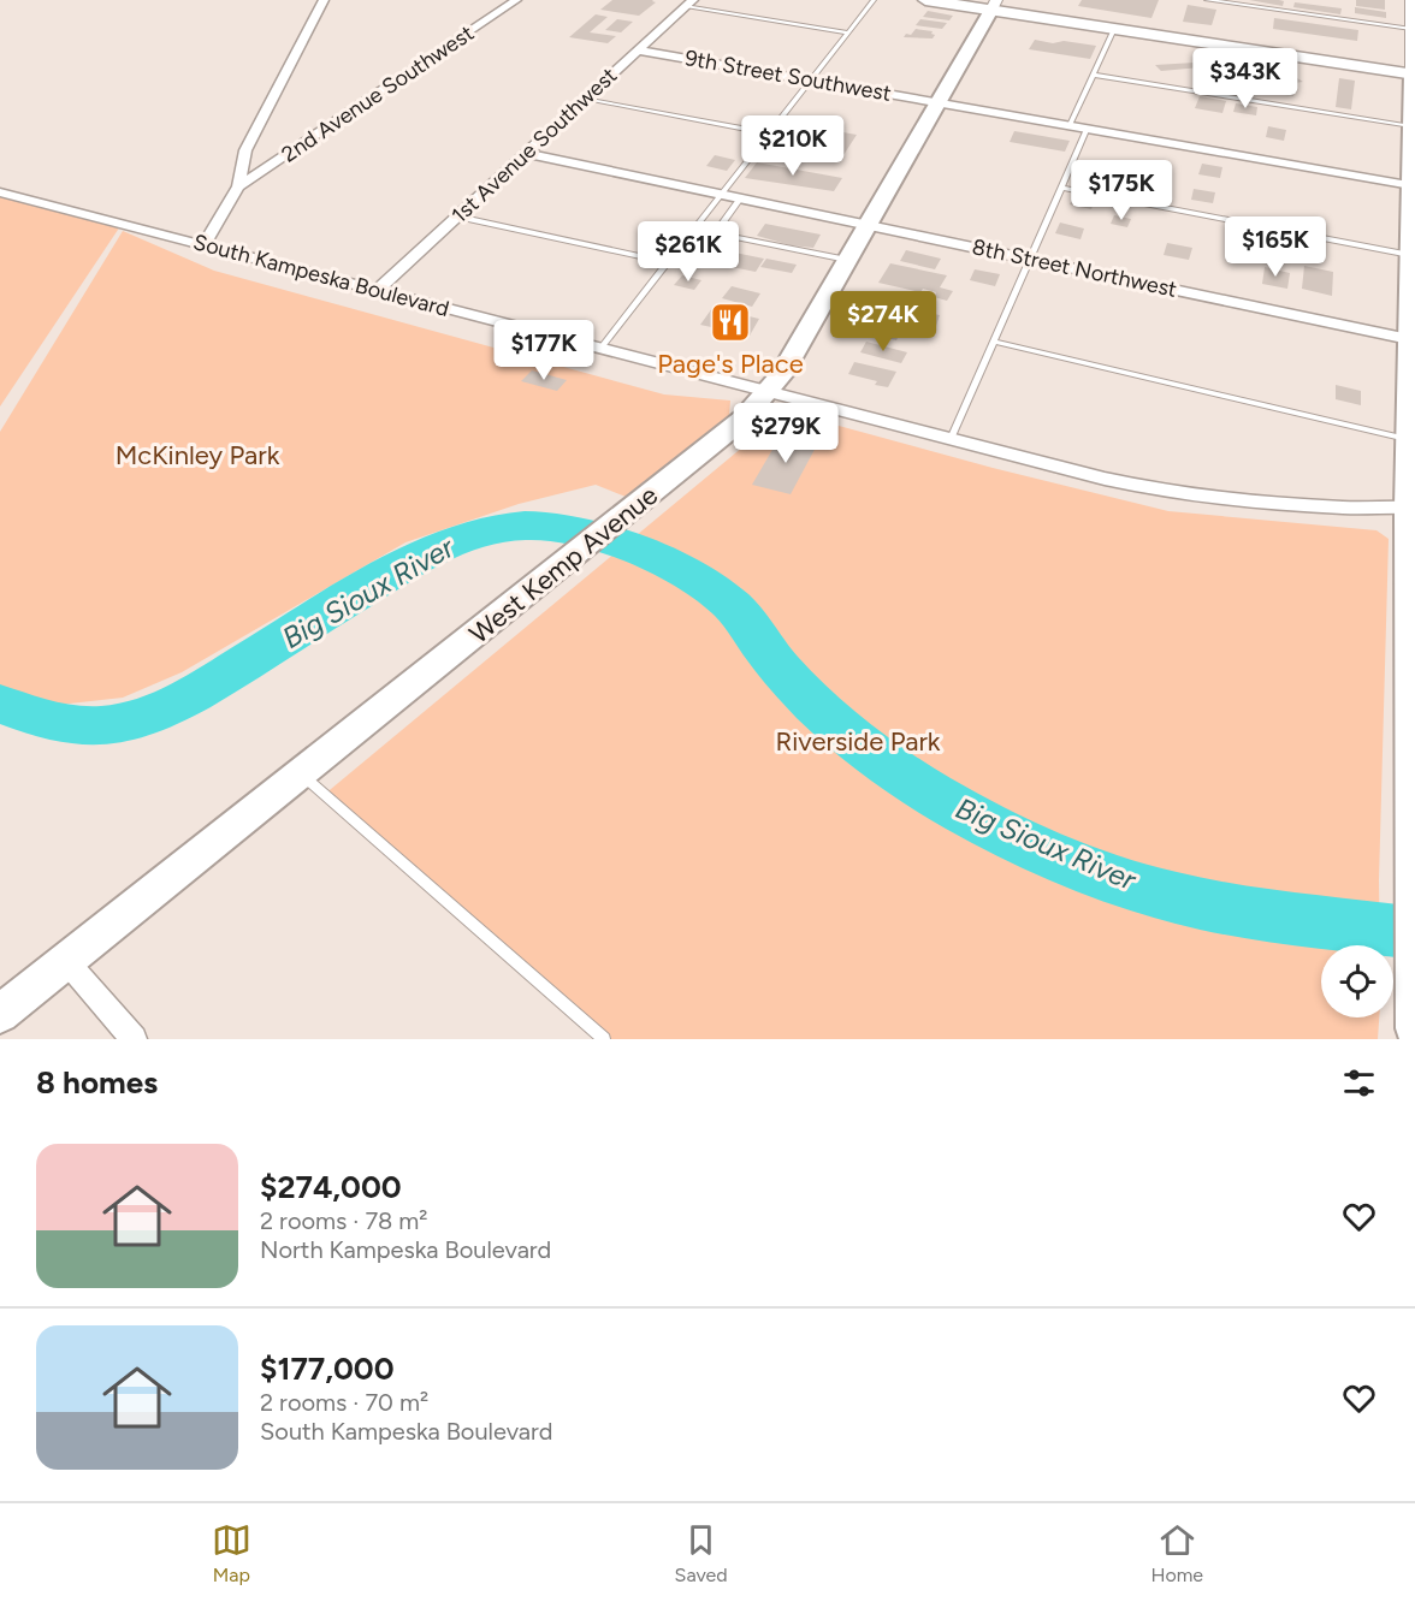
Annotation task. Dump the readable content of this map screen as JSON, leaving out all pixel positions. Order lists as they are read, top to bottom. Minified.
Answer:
{"streets":{"main road":["West Kemp Avenue"],"street":["9th Street Southwest","2nd Avenue Southwest","1st Avenue Southwest","8th Street Northwest","South Kampeska Boulevard"]},"crossings":[["9th Street Southwest","1st Avenue Southwest"],["9th Street Southwest","West Kemp Avenue"],["1st Avenue Southwest","8th Street Northwest"],["1st Avenue Southwest","South Kampeska Boulevard"],["8th Street Northwest","West Kemp Avenue"],["South Kampeska Boulevard","West Kemp Avenue"]],"water":["Big Sioux River"],"parks":["McKinley Park","Riverside Park"],"places":{"restaurant":["Page's Place"]},"page":{"price":["$343K","$210K","$175K","$165K","$261K","$274K","$177K","$279K"],"heading":"8 homes","list":[{"name":"$274,000","note":"2 rooms · 78 m² · North Kampeska Boulevard"},{"name":"$177,000","note":"2 rooms · 70 m² · South Kampeska Boulevard"}],"tabs":["Map","Saved","Home"]}}
